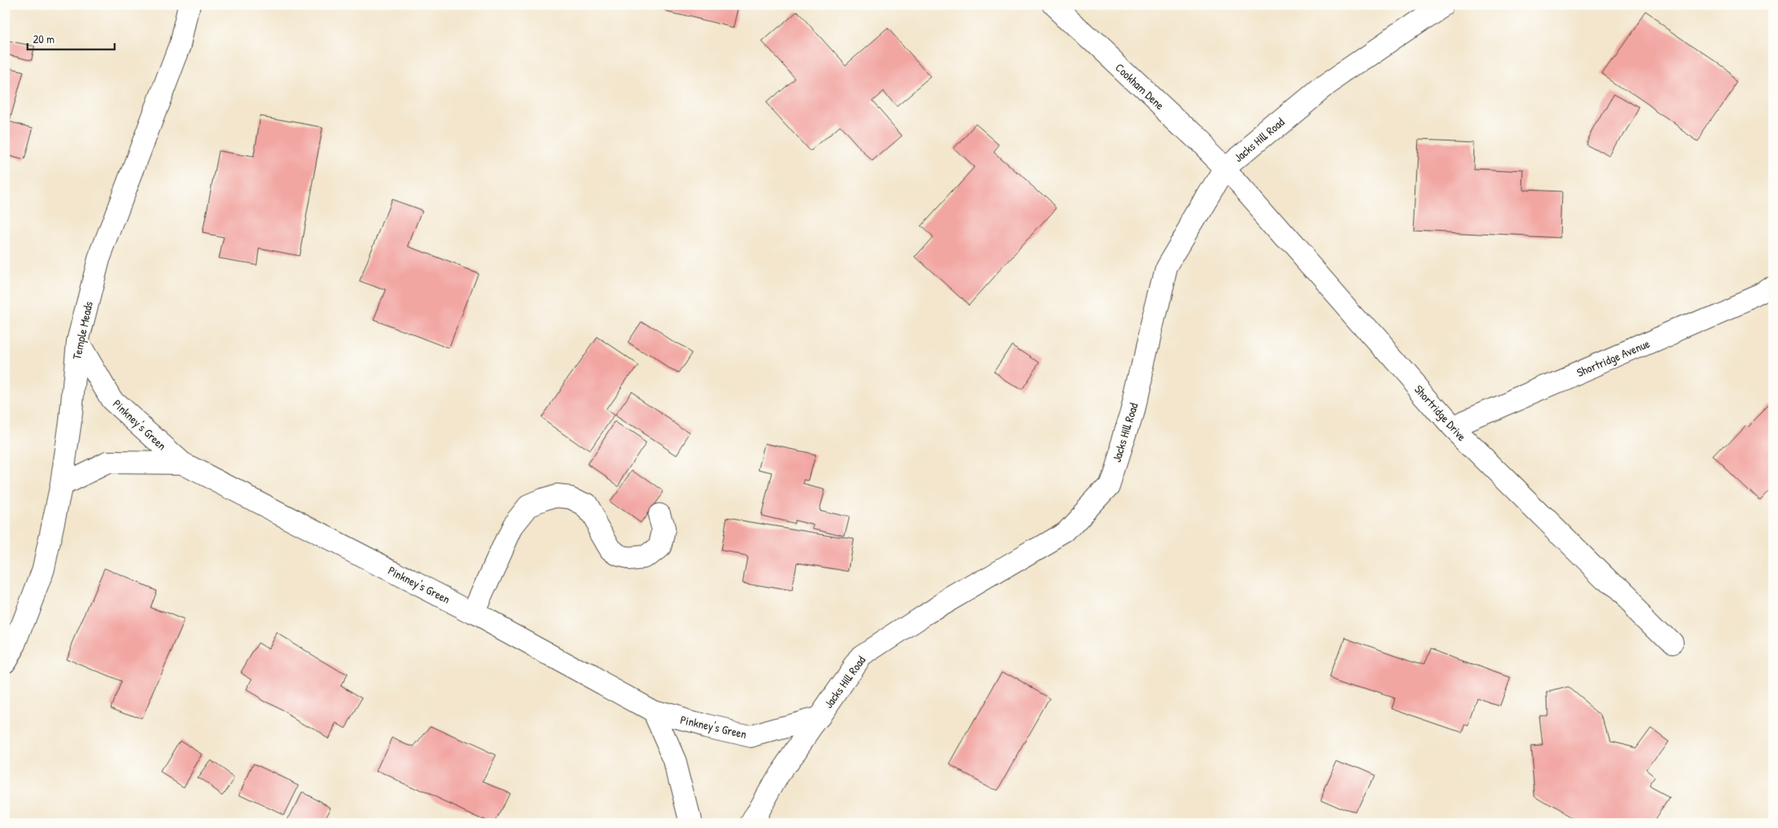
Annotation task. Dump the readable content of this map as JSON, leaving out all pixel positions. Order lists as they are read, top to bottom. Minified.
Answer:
{"streets":{"street":["Cookham Dene","Jacks Hill Road","Temple Meads","Shortridge Avenue","Shortridge Drive","Pinkney's Green"]},"crossings":[["Cookham Dene","Jacks Hill Road"],["Cookham Dene","Shortridge Drive"],["Jacks Hill Road","Shortridge Drive"],["Jacks Hill Road","Pinkney's Green"],["Temple Meads","Pinkney's Green"],["Shortridge Avenue","Shortridge Drive"]],"scale_bar":"20 m"}
